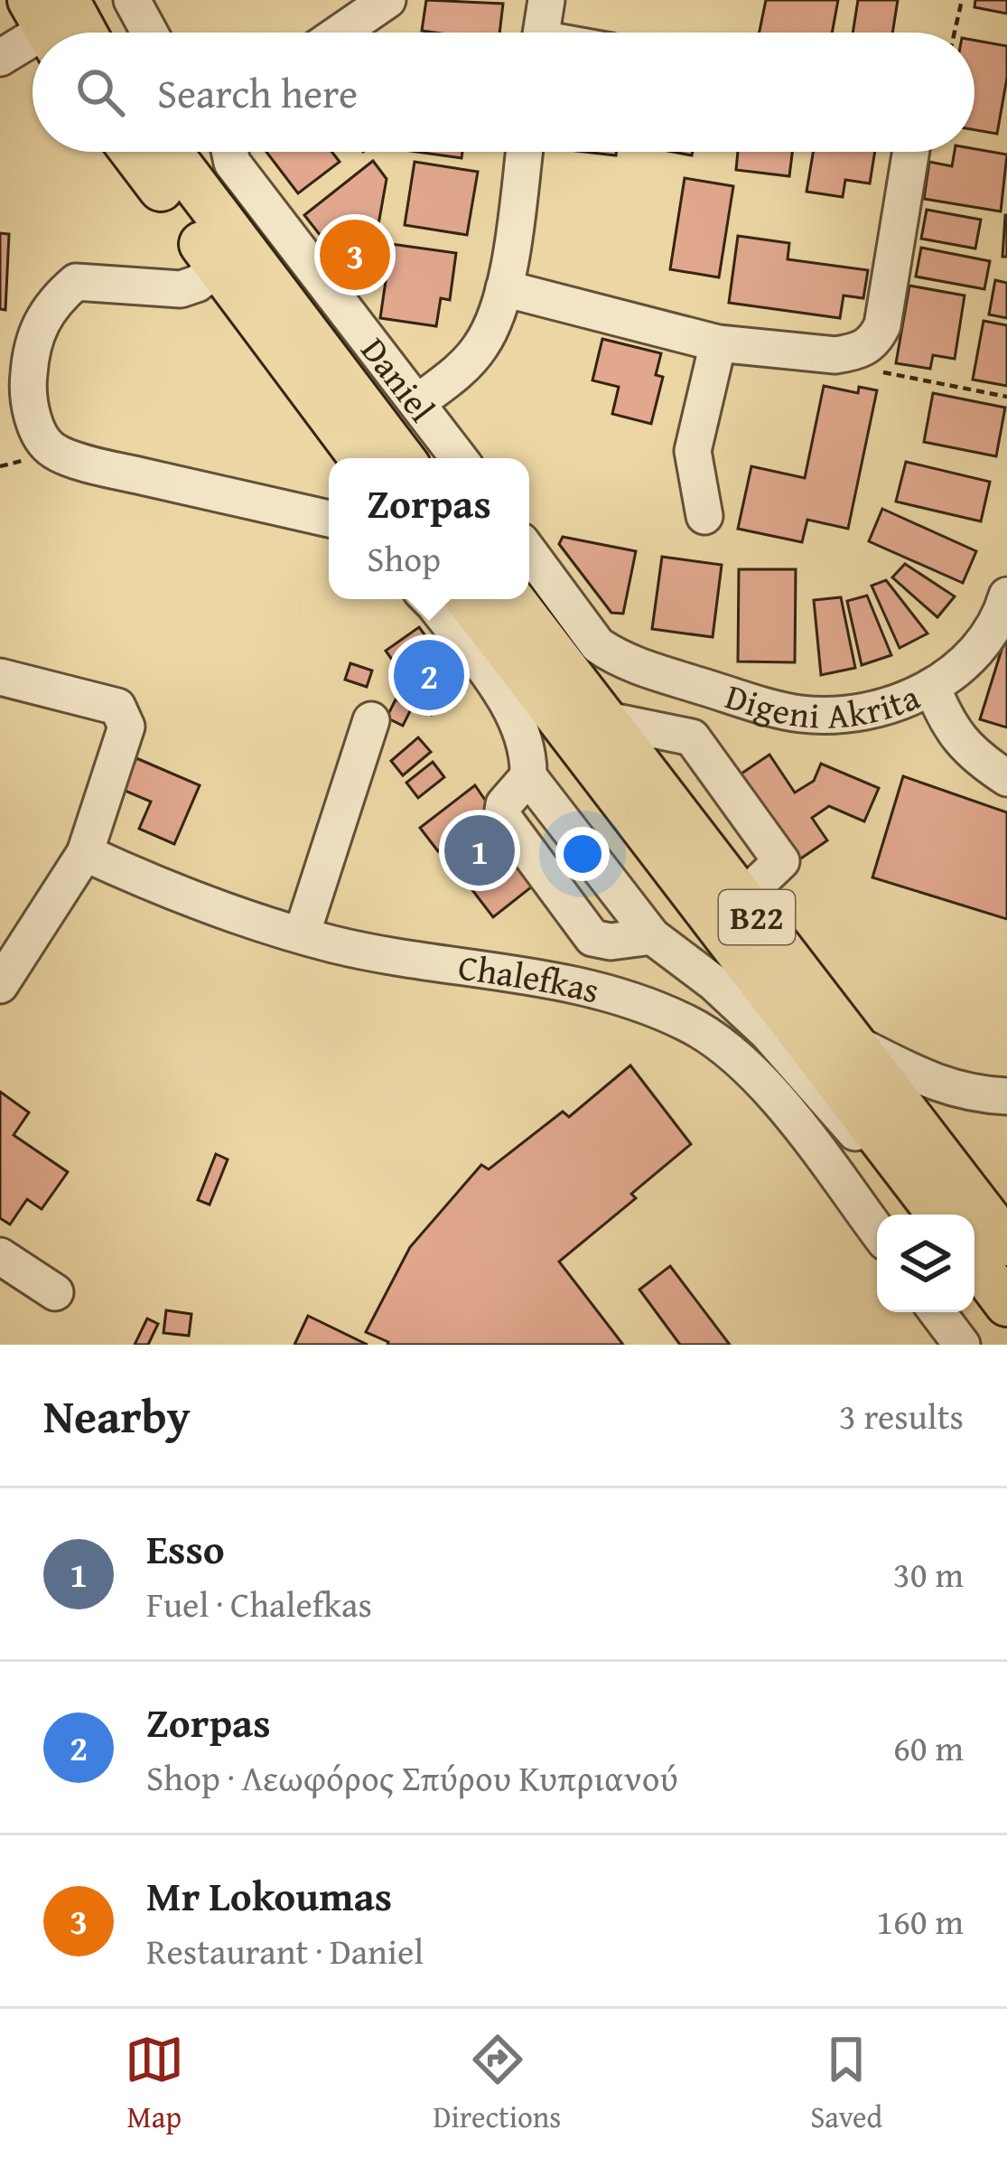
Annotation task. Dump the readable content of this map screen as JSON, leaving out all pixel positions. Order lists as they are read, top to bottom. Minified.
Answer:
{"streets":{"main road":["B22"],"street":["Daniel","Digeni Akrita","Chalefkas"]},"crossings":[["Digeni Akrita","B22"]],"page":{"search":"Search here","pins":["3","2","1"],"popup":["Zorpas","Shop"],"heading":["Nearby","3 results"],"list":[{"mark":"1","name":"Esso","note":"Fuel · Chalefkas","value":"30 m"},{"mark":"2","name":"Zorpas","note":"Shop · Λεωφόρος Σπύρου Κυπριανού","value":"60 m"},{"mark":"3","name":"Mr Lokoumas","note":"Restaurant · Daniel","value":"160 m"}],"nav":["Map","Directions","Saved"]}}
